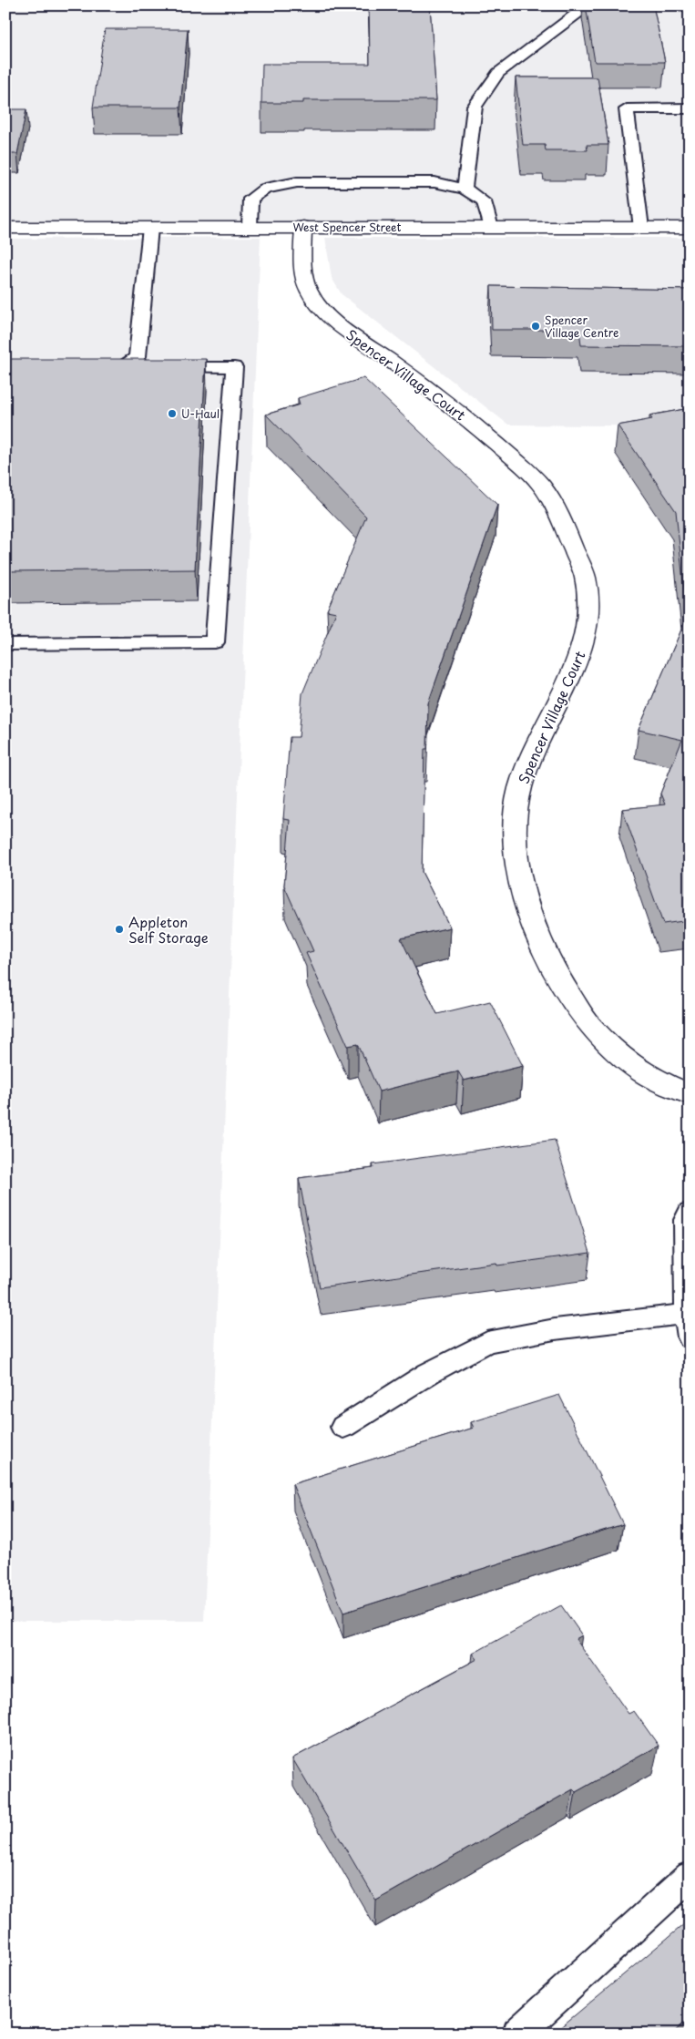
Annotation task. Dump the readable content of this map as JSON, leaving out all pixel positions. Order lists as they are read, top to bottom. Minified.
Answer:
{"streets":{"street":["West Spencer Street","Spencer Village Court"]},"crossings":[["West Spencer Street","Spencer Village Court"]],"places":["Spencer Village Centre","U-Haul","Appleton Self Storage"]}
